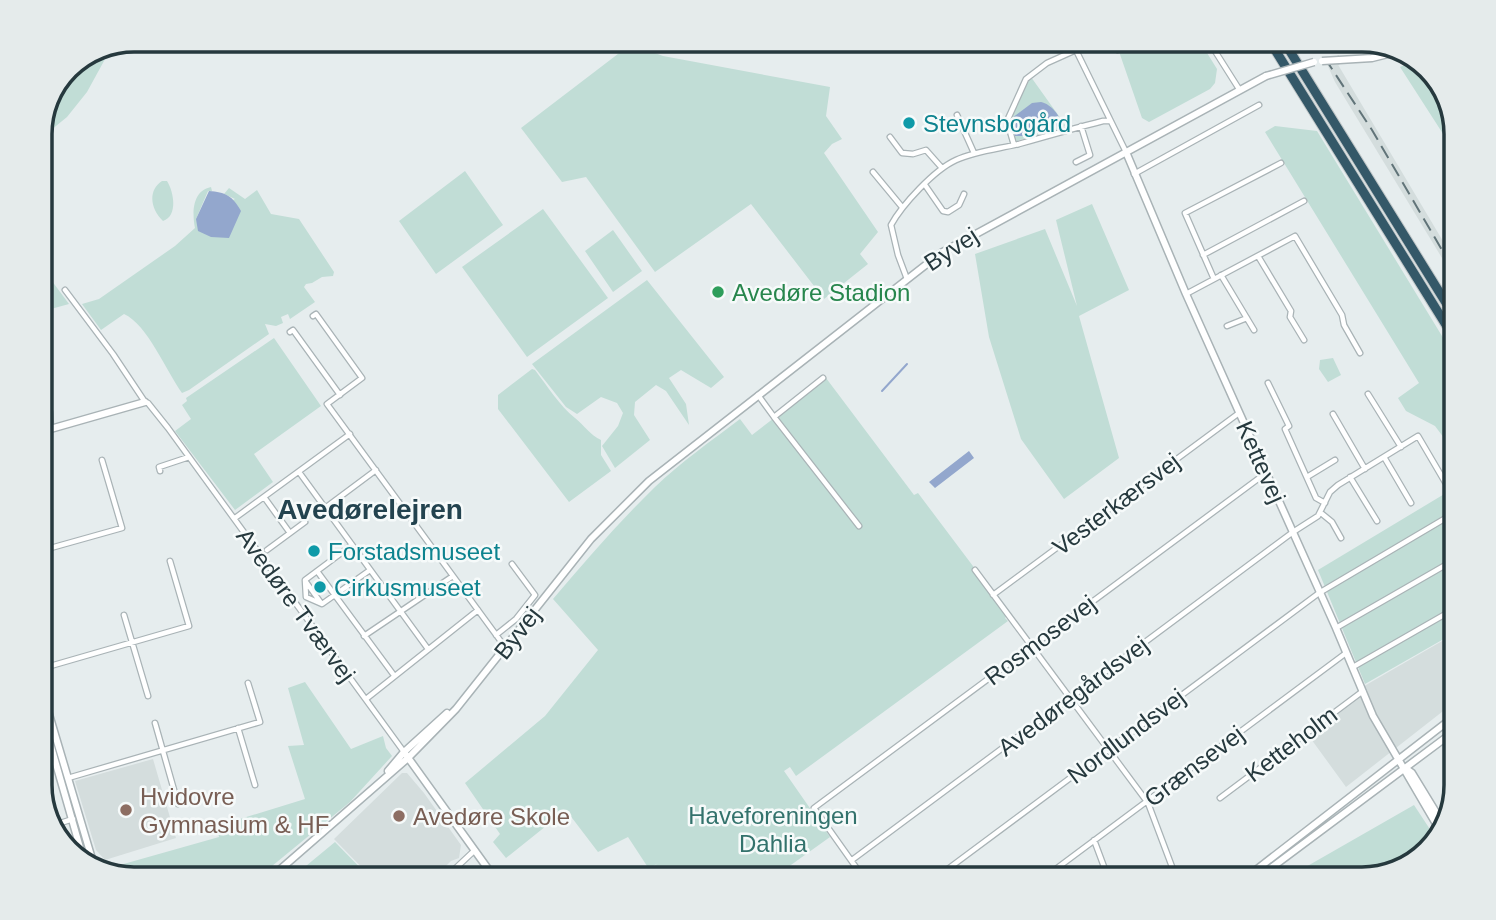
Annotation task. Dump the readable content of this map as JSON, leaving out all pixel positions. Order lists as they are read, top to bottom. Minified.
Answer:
{"streets":{"street":["Byvej","Kettevej","Vesterkærsvej","Avedøre Tværvej","Rosmosevej","Avedøregårdsvej","Nordlundsvej","Ketteholm","Grænsevej"]},"crossings":[["Byvej","Kettevej"],["Byvej","Avedøre Tværvej"],["Kettevej","Vesterkærsvej"],["Kettevej","Rosmosevej"],["Kettevej","Avedøregårdsvej"],["Kettevej","Nordlundsvej"],["Kettevej","Ketteholm"],["Kettevej","Grænsevej"],["Rosmosevej","Avedøregårdsvej"]],"districts":["Avedørelejren"],"parks":["Haveforeningen Dahlia"],"places":["Stevnsbogård","Avedøre Stadion","Forstadsmuseet","Cirkusmuseet","Hvidovre Gymnasium & HF","Avedøre Skole"]}
